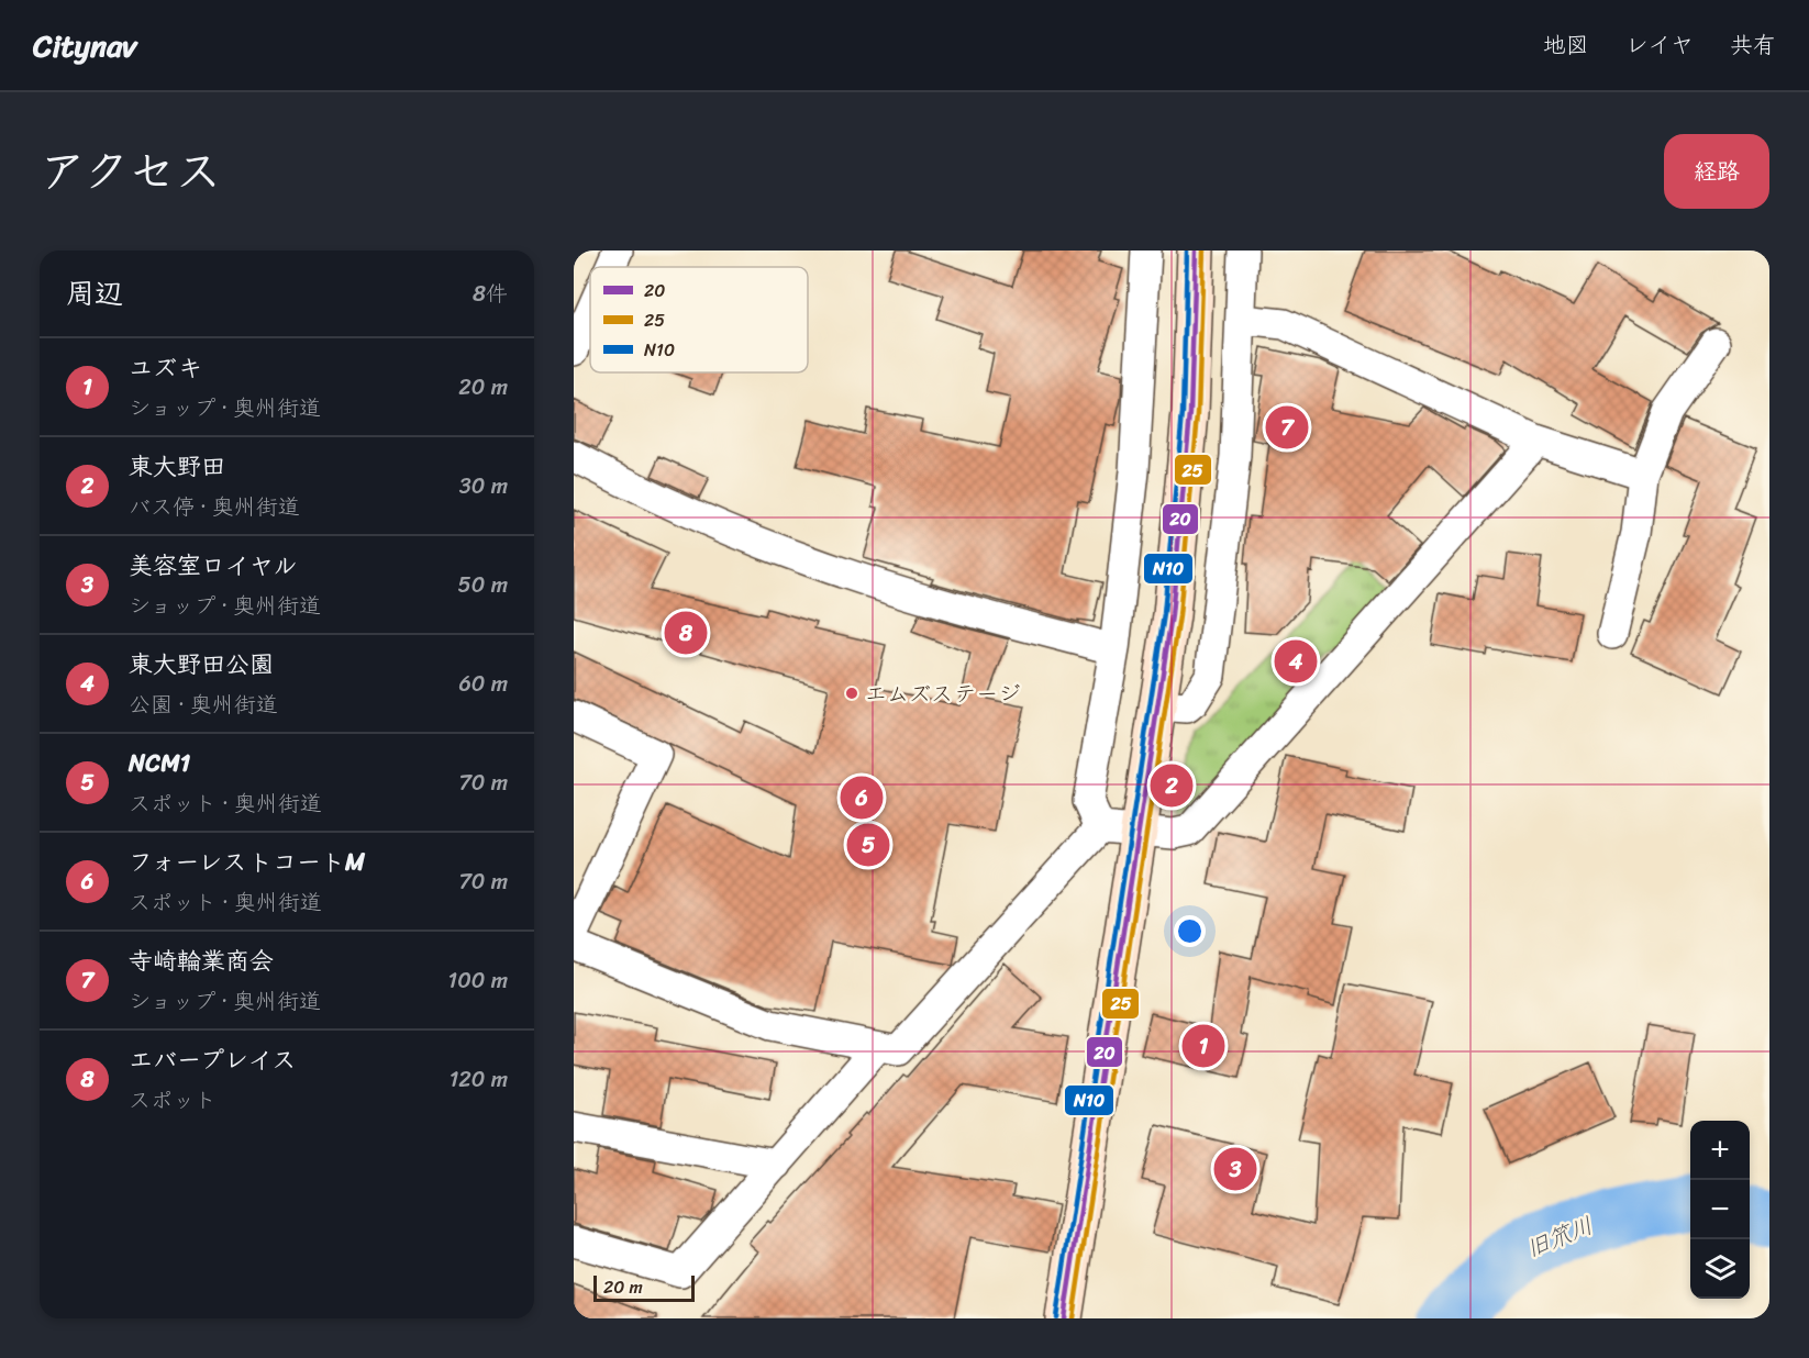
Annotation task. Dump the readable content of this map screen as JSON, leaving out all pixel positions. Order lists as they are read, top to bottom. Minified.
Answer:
{"water":["旧笊川"],"places":["エムズステージ"],"lines":["transit line 20","transit line 25","transit line N10"],"legend":["20","25","N10"],"scale_bar":"20 m","page":{"header":"Citynav","nav":["地図","レイヤ","共有"],"title":"アクセス","buttons":"経路","heading":["周辺","8件"],"list":[{"mark":"1","name":"ユズキ","note":"ショップ · 奥州街道","value":"20 m"},{"mark":"2","name":"東大野田","note":"バス停 · 奥州街道","value":"30 m"},{"mark":"3","name":"美容室ロイヤル","note":"ショップ · 奥州街道","value":"50 m"},{"mark":"4","name":"東大野田公園","note":"公園 · 奥州街道","value":"60 m"},{"mark":"5","name":"NCM1","note":"スポット · 奥州街道","value":"70 m"},{"mark":"6","name":"フォーレストコートM","note":"スポット · 奥州街道","value":"70 m"},{"mark":"7","name":"寺崎輪業商会","note":"ショップ · 奥州街道","value":"100 m"},{"mark":"8","name":"エバープレイス","note":"スポット","value":"120 m"}],"pins":["7","8","4","2","6","5","1","3"],"map_buttons":["+","−"],"scale":"20 m"}}
